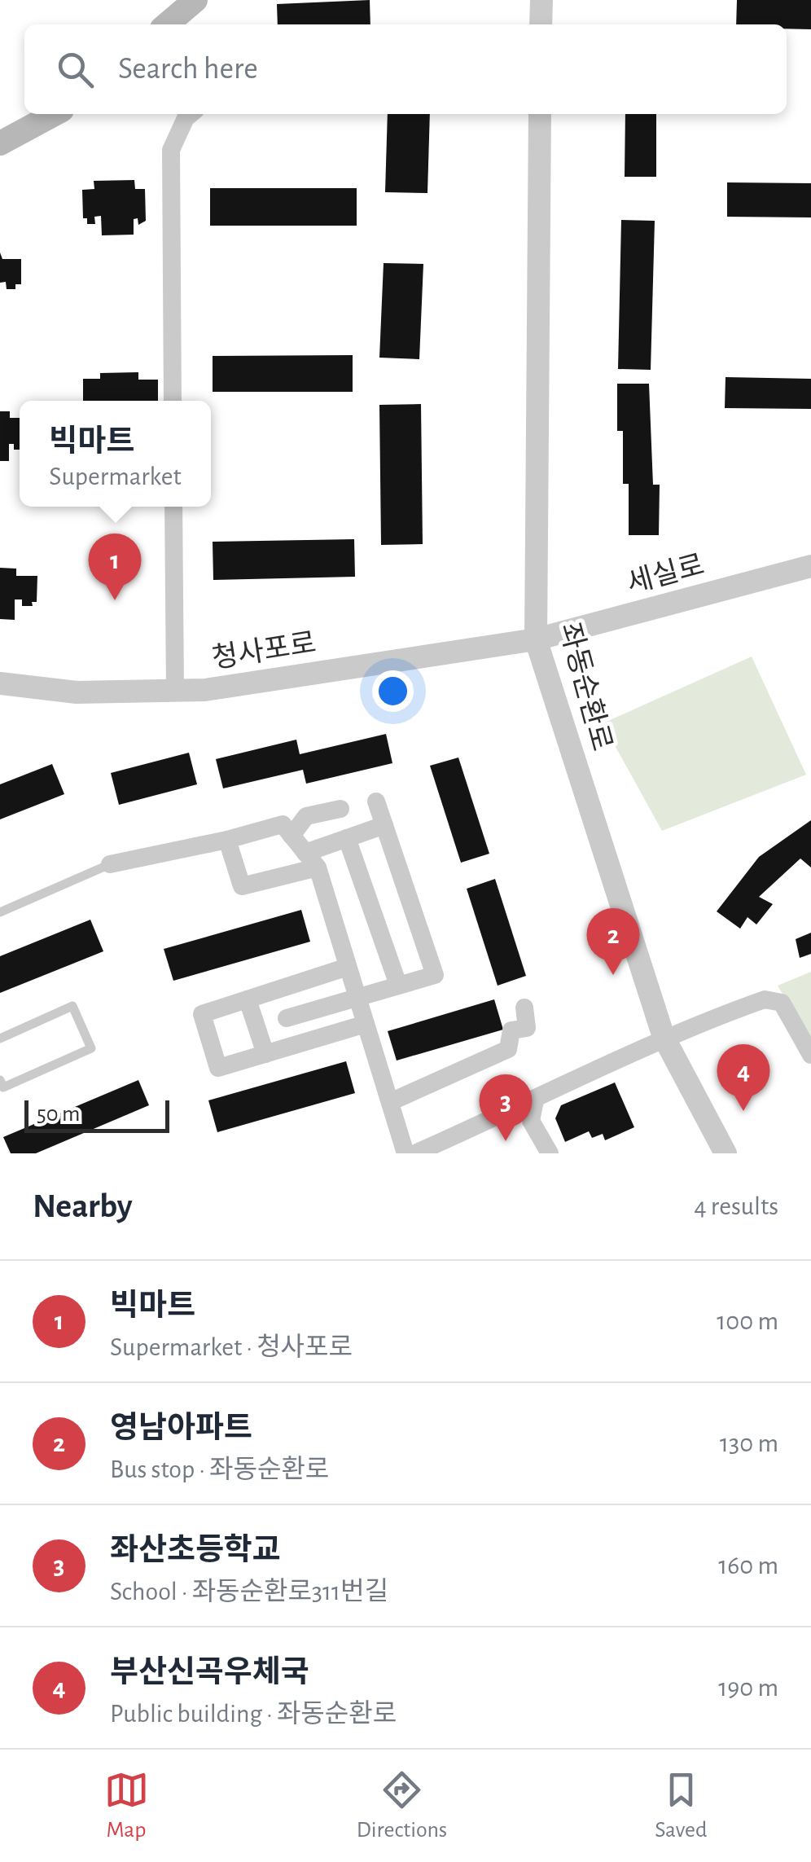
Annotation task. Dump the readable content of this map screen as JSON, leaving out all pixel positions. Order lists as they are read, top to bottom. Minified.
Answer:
{"streets":{"street":["세실로","청사포로","좌동순환로"]},"crossings":[["세실로","청사포로"],["세실로","좌동순환로"],["청사포로","좌동순환로"]],"scale_bar":"50 m","page":{"search":"Search here","popup":["빅마트","Supermarket"],"pins":["1","2","4","3"],"scale":"50 m","heading":["Nearby","4 results"],"list":[{"mark":"1","name":"빅마트","note":"Supermarket · 청사포로","value":"100 m"},{"mark":"2","name":"영남아파트","note":"Bus stop · 좌동순환로","value":"130 m"},{"mark":"3","name":"좌산초등학교","note":"School · 좌동순환로311번길","value":"160 m"},{"mark":"4","name":"부산신곡우체국","note":"Public building · 좌동순환로","value":"190 m"}],"nav":["Map","Directions","Saved"]}}
